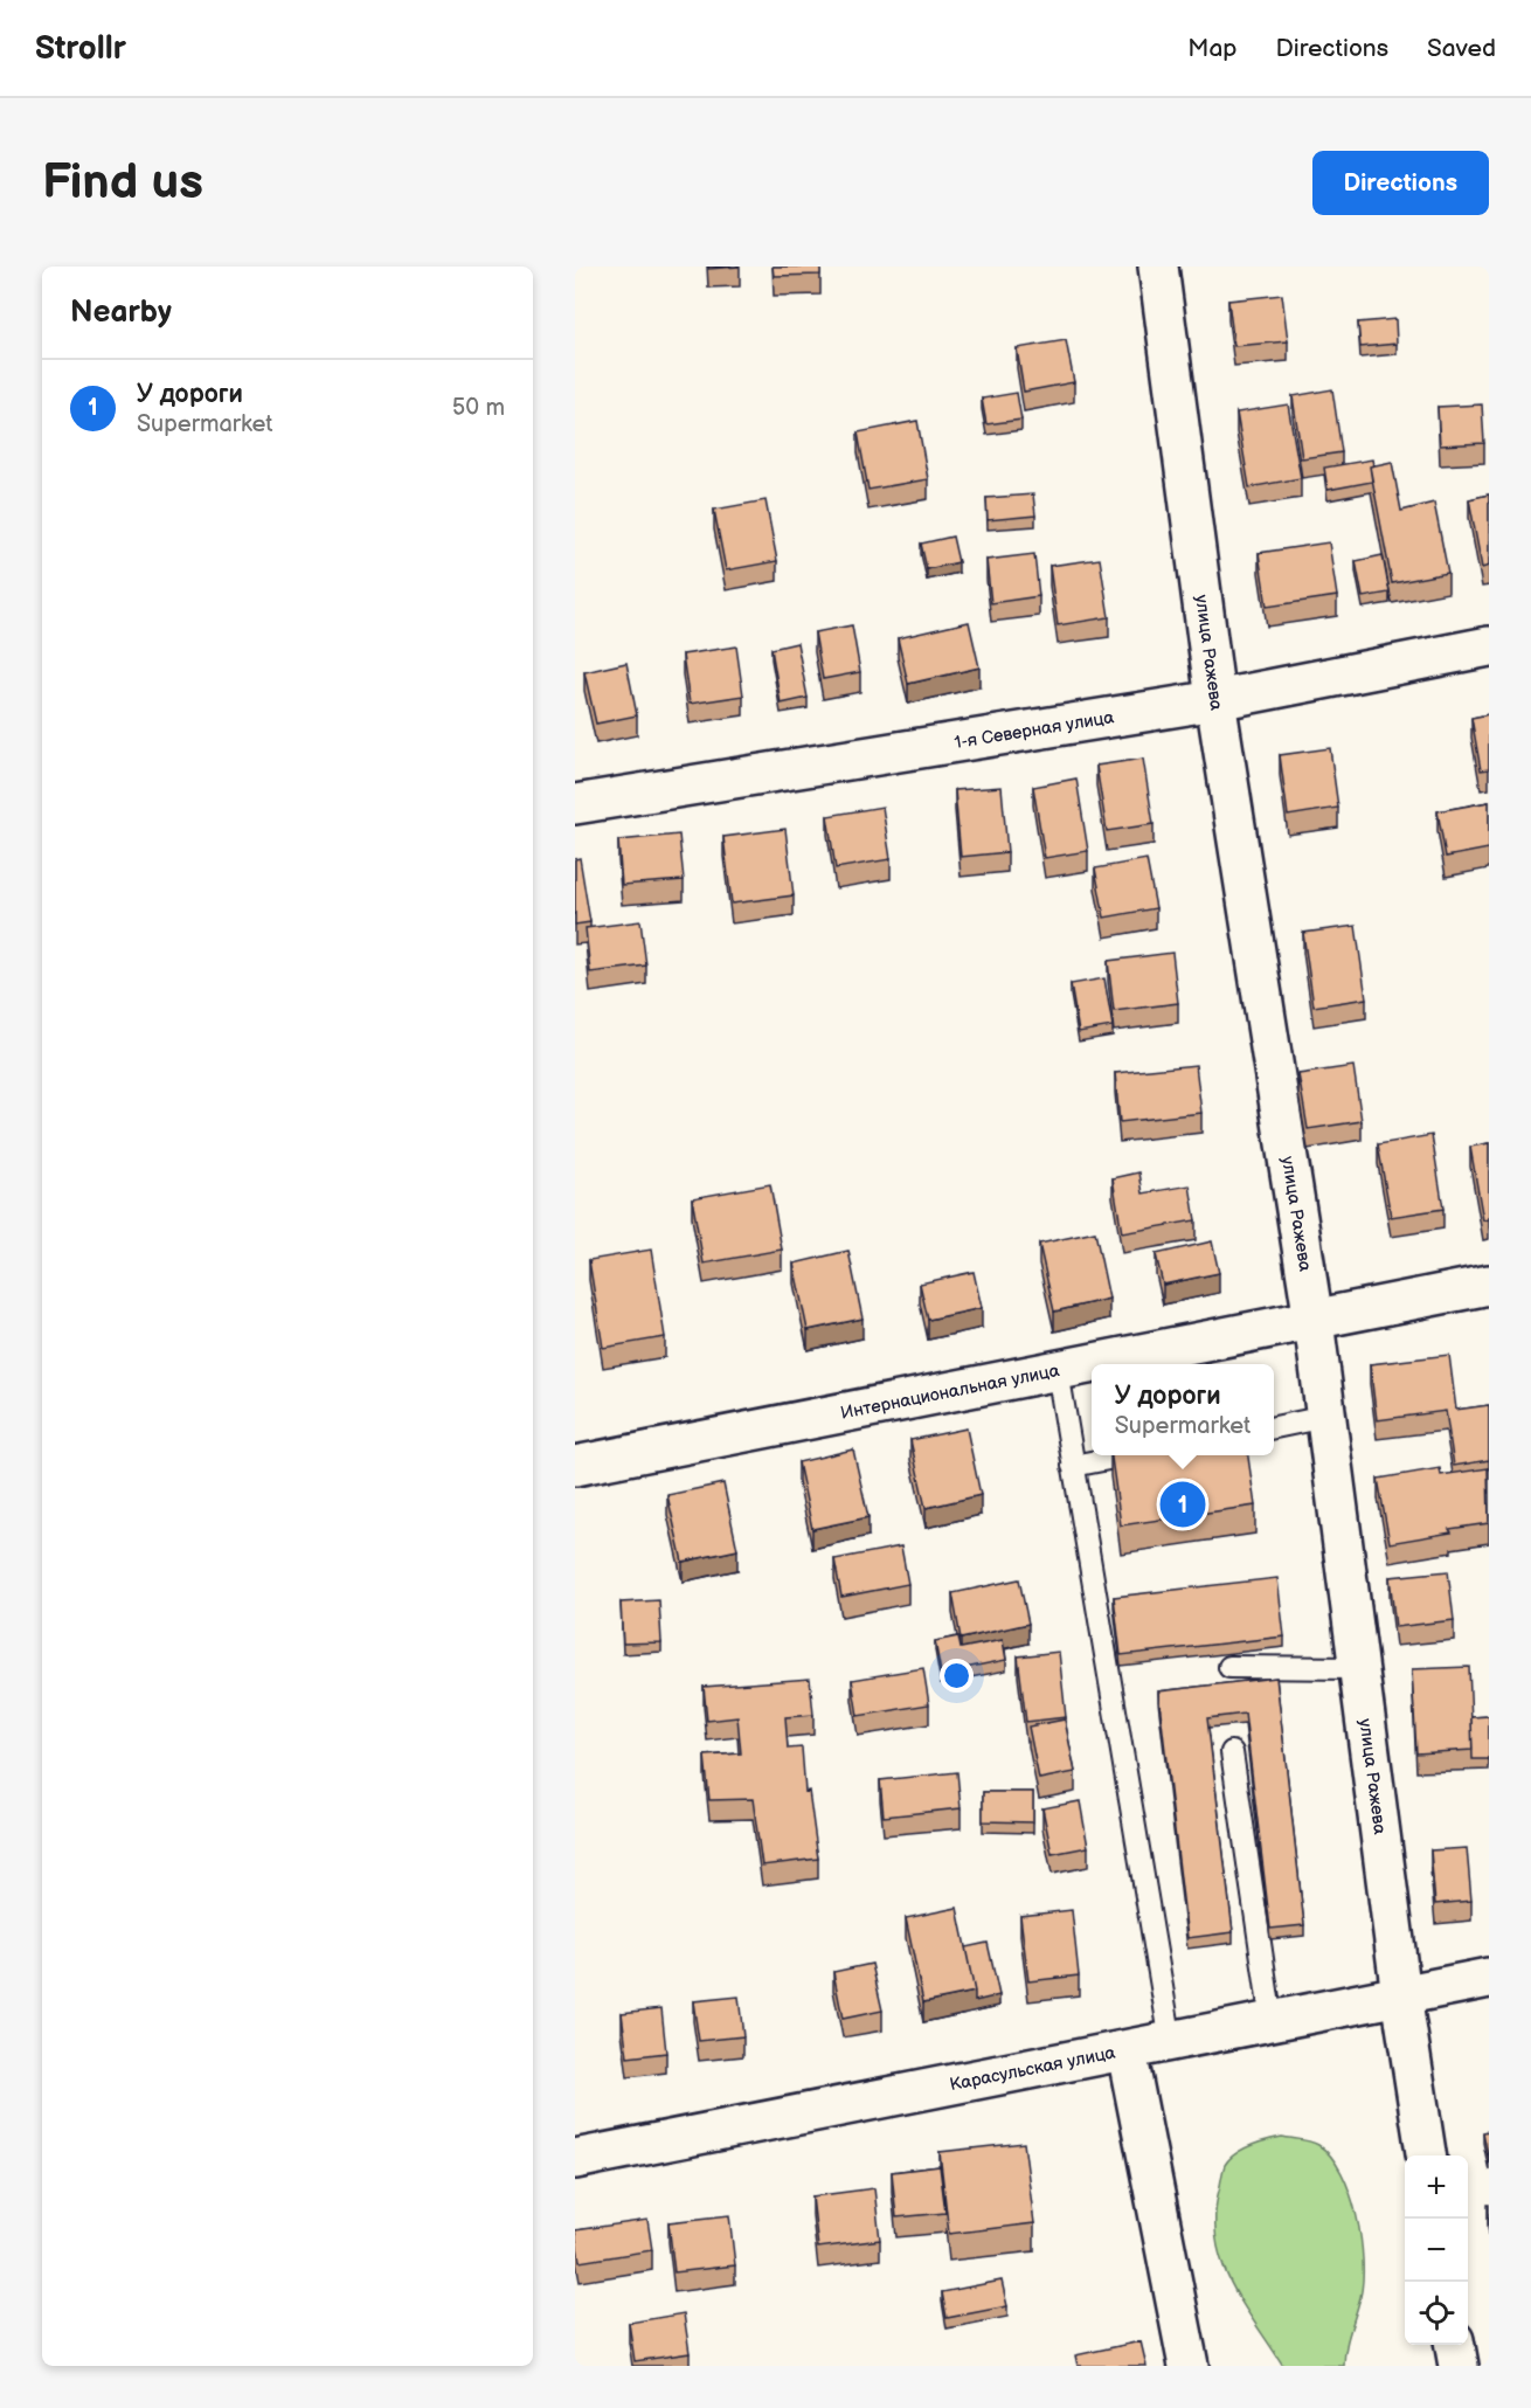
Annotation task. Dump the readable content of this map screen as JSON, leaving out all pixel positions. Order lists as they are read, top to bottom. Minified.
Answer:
{"streets":{"street":["улица Ражева","1-я Северная улица","Интернациональная улица","Карасульская улица"]},"crossings":[["улица Ражева","1-я Северная улица"],["улица Ражева","Интернациональная улица"],["улица Ражева","Карасульская улица"]],"page":{"header":"Strollr","nav":["Map","Directions","Saved"],"buttons":"Directions","title":"Find us","heading":"Nearby","list":[{"mark":"1","name":"У дороги","note":"Supermarket","value":"50 m"}],"popup":["У дороги","Supermarket"],"pins":"1","map_buttons":["+","−"]}}
